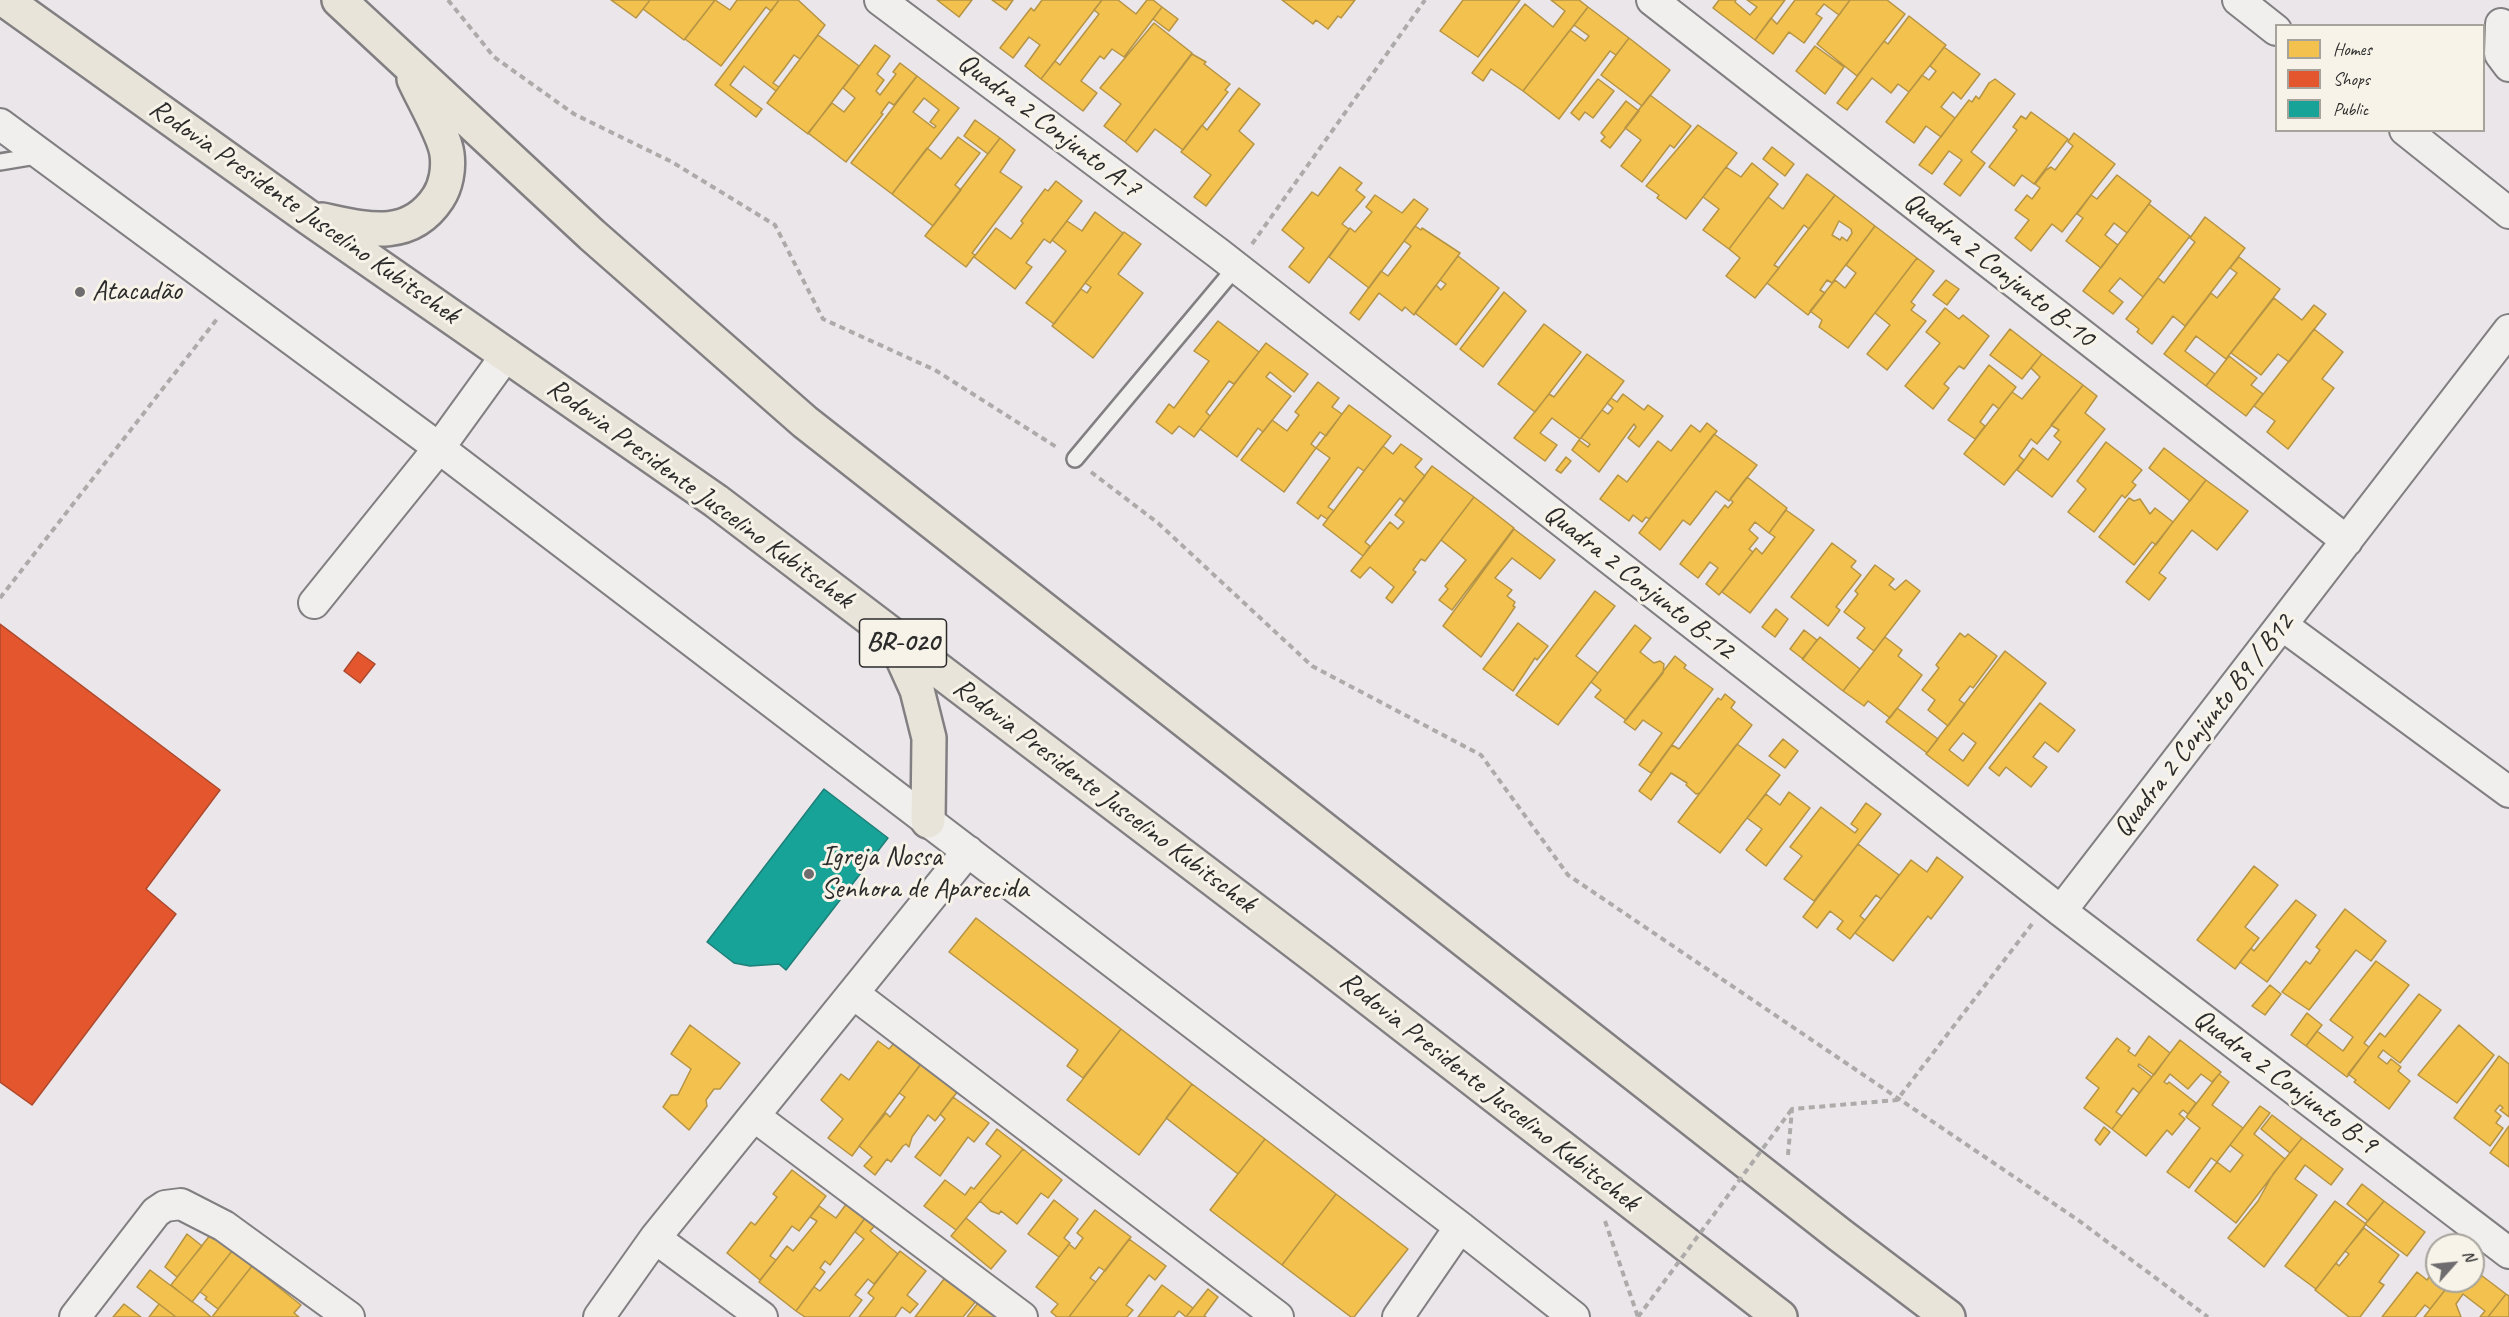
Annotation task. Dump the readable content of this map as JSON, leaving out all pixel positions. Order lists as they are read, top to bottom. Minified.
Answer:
{"streets":{"highway":["Rodovia Presidente Juscelino Kubitschek","BR-020"],"street":["Quadra 2 Conjunto A-7","Quadra 2 Conjunto B-10","Quadra 2 Conjunto B-12","Quadra 2 Conjunto B9 / B12","Quadra 2 Conjunto B-9"]},"crossings":[["Quadra 2 Conjunto A-7","Quadra 2 Conjunto B-12"],["Quadra 2 Conjunto B-10","Quadra 2 Conjunto B9 / B12"],["Quadra 2 Conjunto B-12","Quadra 2 Conjunto B9 / B12"],["Quadra 2 Conjunto B-12","Quadra 2 Conjunto B-9"],["Quadra 2 Conjunto B9 / B12","Quadra 2 Conjunto B-9"]],"places":["Atacadão","Igreja Nossa Senhora de Aparecida"],"legend":["Homes","Shops","Public"],"north":"top right"}
